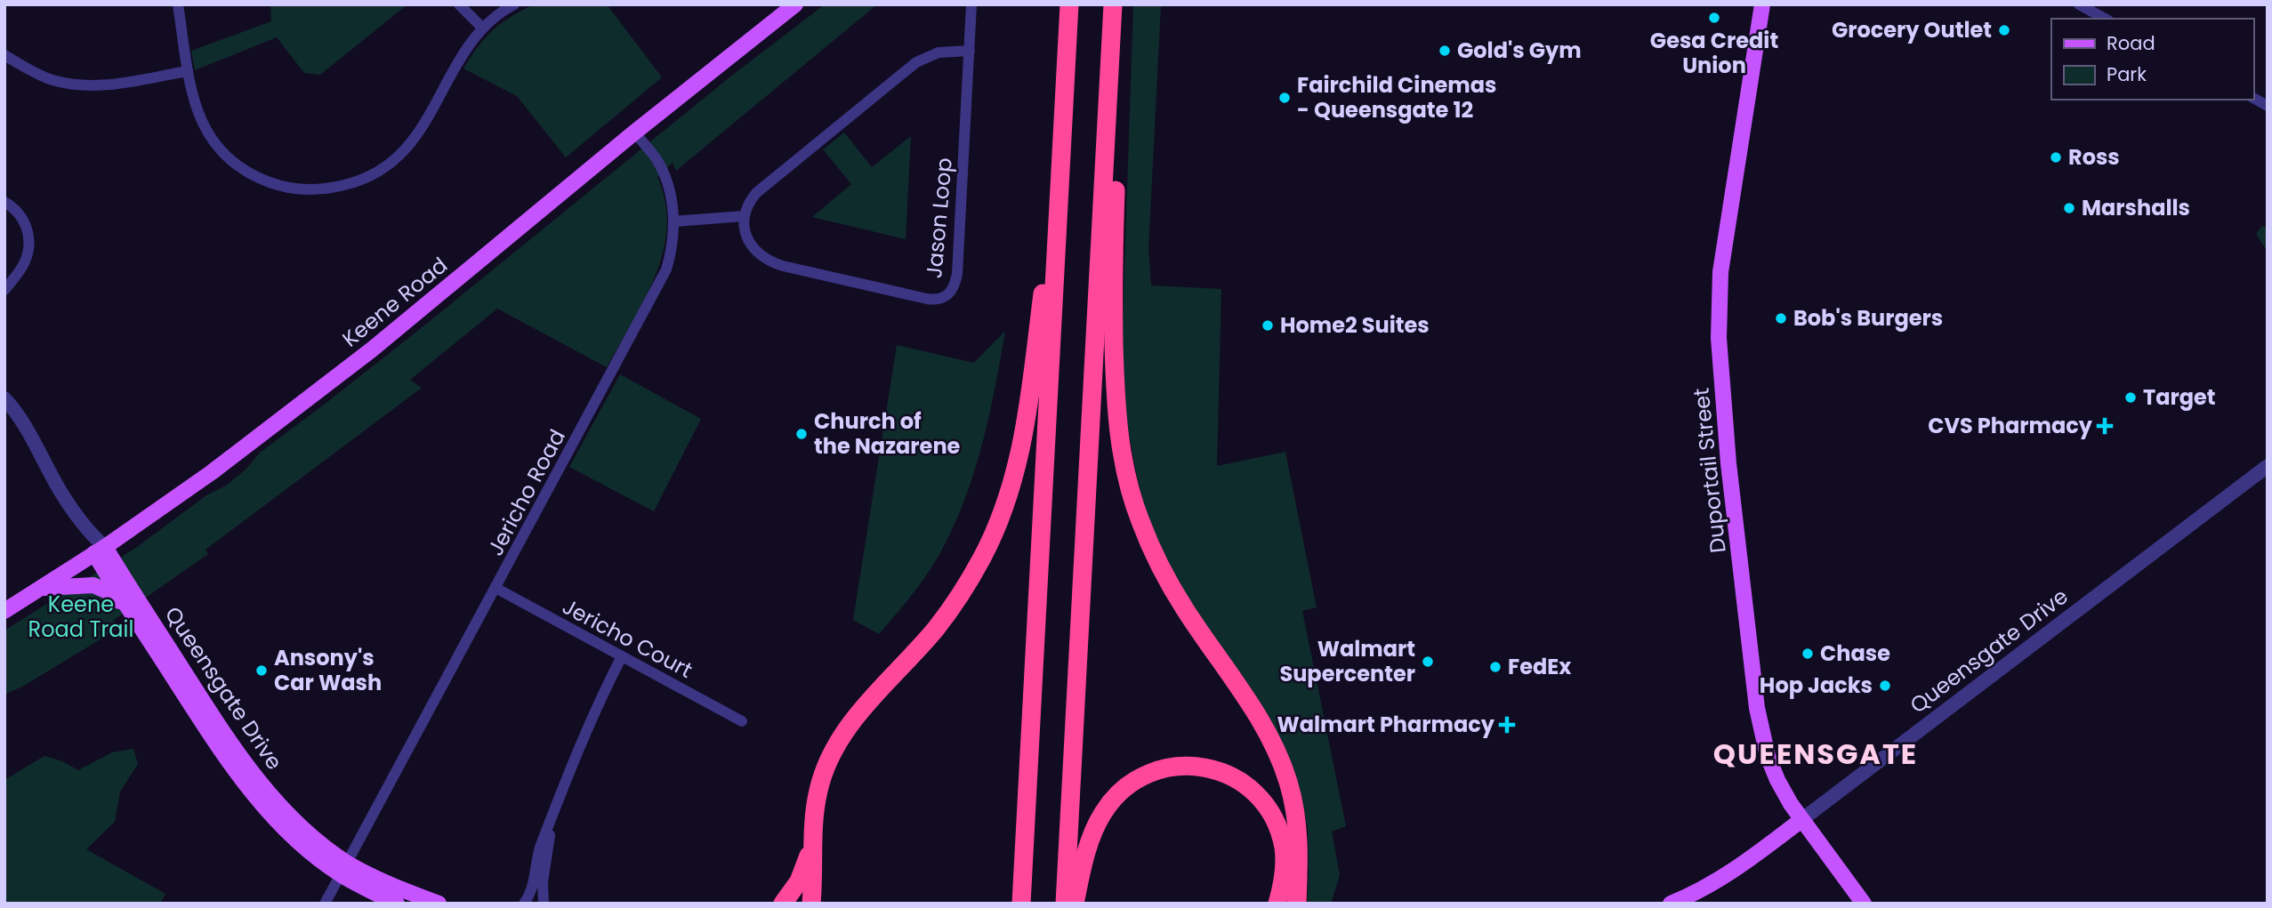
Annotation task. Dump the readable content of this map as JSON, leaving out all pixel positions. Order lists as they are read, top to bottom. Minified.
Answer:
{"streets":{"main road":["Keene Road","Duportail Street","Queensgate Drive"],"street":["Jason Loop","Jericho Road","Jericho Court"]},"crossings":[["Keene Road","Jericho Road"],["Keene Road","Queensgate Drive"],["Duportail Street","Queensgate Drive"],["Jericho Road","Jericho Court"],["Jericho Road","Queensgate Drive"]],"districts":["QUEENSGATE"],"parks":["Keene Road Trail"],"places":{"other":["Gesa Credit Union","Grocery Outlet","Gold's Gym","Fairchild Cinemas - Queensgate 12","Ross","Marshalls","Bob's Burgers","Home2 Suites","Target","Church of the Nazarene","Chase","Walmart Supercenter","FedEx","Ansony's Car Wash","Hop Jacks"],"health":["CVS Pharmacy","Walmart Pharmacy"]},"legend":["Road","Park"]}
